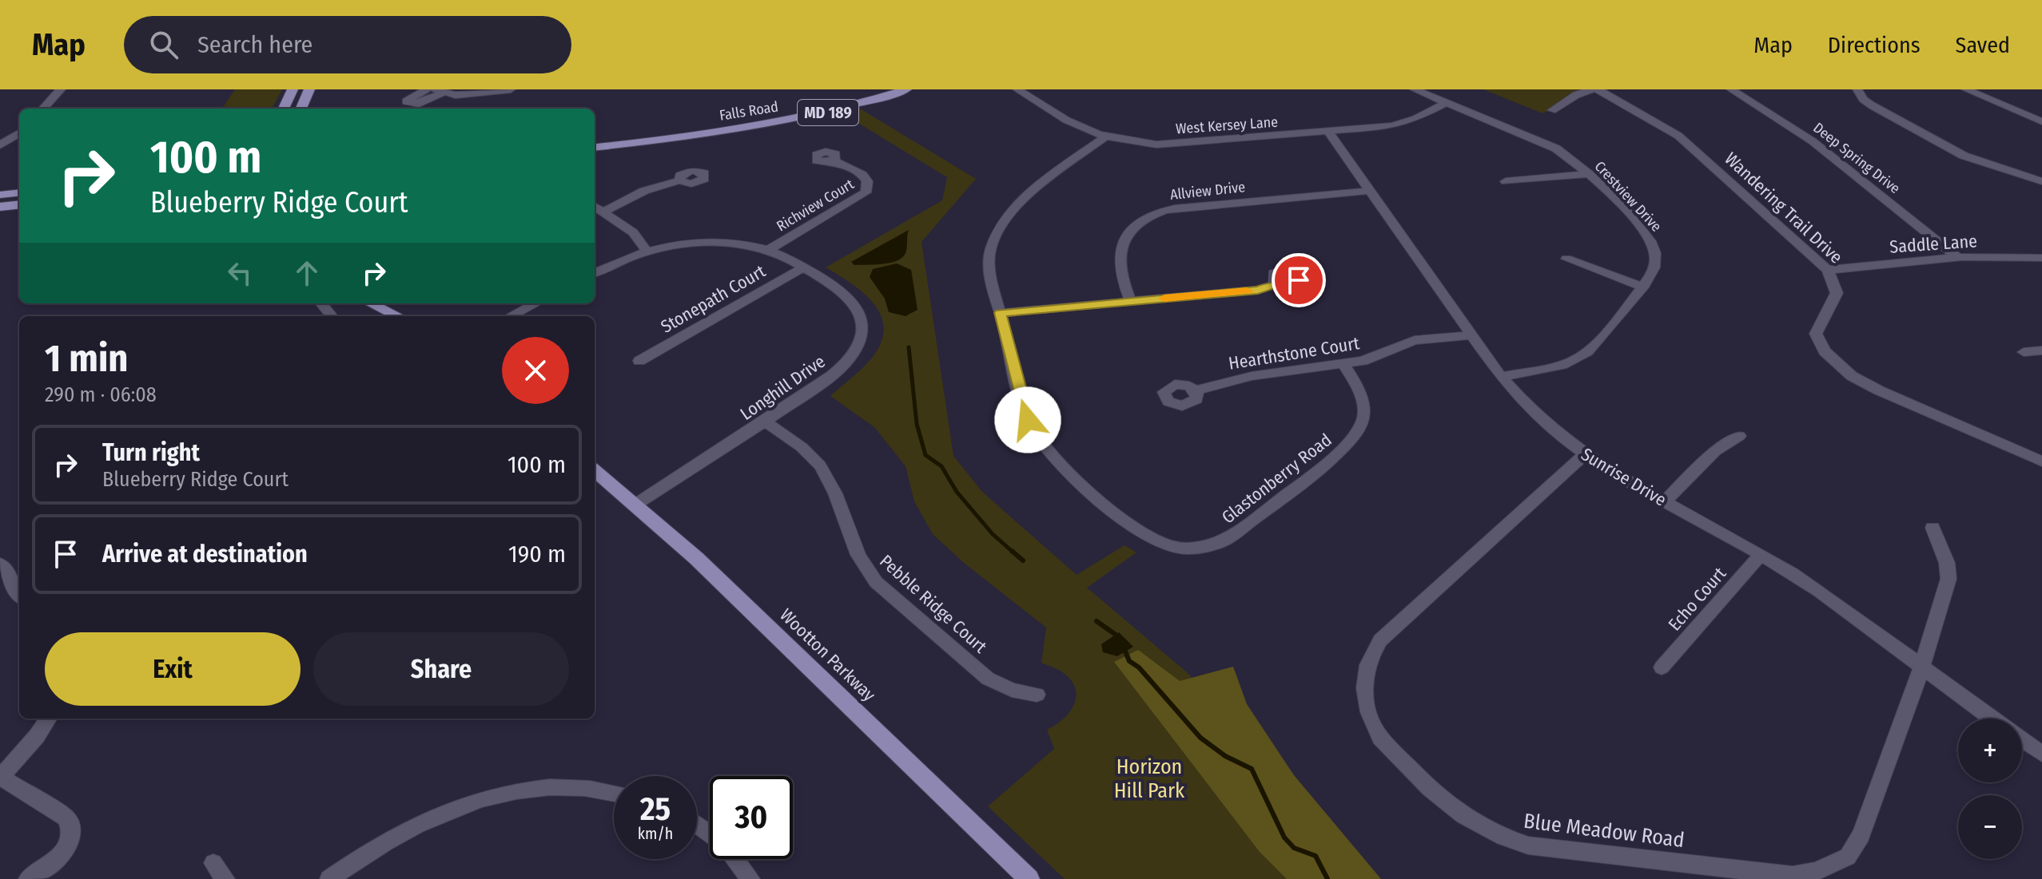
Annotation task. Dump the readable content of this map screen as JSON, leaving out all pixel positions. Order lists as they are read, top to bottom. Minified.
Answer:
{"streets":{"main road":["Falls Road","MD 189","Wootton Parkway"],"street":["West Kersey Lane","Deep Spring Drive","Allview Drive","Crestview Drive","Richview Court","Wandering Trail Drive","Saddle Lane","Stonepath Court","Hearthstone Court","Longhill Drive","Sunrise Drive","Glastonberry Road","Echo Court","Pebble Ridge Court","Blue Meadow Road"]},"crossings":[["West Kersey Lane","Crestview Drive"],["West Kersey Lane","Sunrise Drive"],["West Kersey Lane","Glastonberry Road"],["Deep Spring Drive","Saddle Lane"],["Allview Drive","Sunrise Drive"],["Crestview Drive","Sunrise Drive"],["Richview Court","Longhill Drive"],["Wandering Trail Drive","Saddle Lane"],["Stonepath Court","Longhill Drive"],["Hearthstone Court","Sunrise Drive"],["Hearthstone Court","Glastonberry Road"],["Longhill Drive","Pebble Ridge Court"],["Longhill Drive","Wootton Parkway"],["Sunrise Drive","Echo Court"],["Sunrise Drive","Blue Meadow Road"]],"parks":["Horizon Hill Park"],"page":{"header":"Map","search":"Search here","nav":["Map","Directions","Saved"],"turn":["100 m","Blueberry Ridge Court"],"heading":["1 min","290 m · 06:08"],"list":[{"name":"Turn right","note":"Blueberry Ridge Court","value":"100 m"},{"name":"Arrive at destination","value":"190 m"}],"buttons":["Exit","Share"],"map_buttons":["+","−"],"speed":"25 km/h","limit":"30"}}
